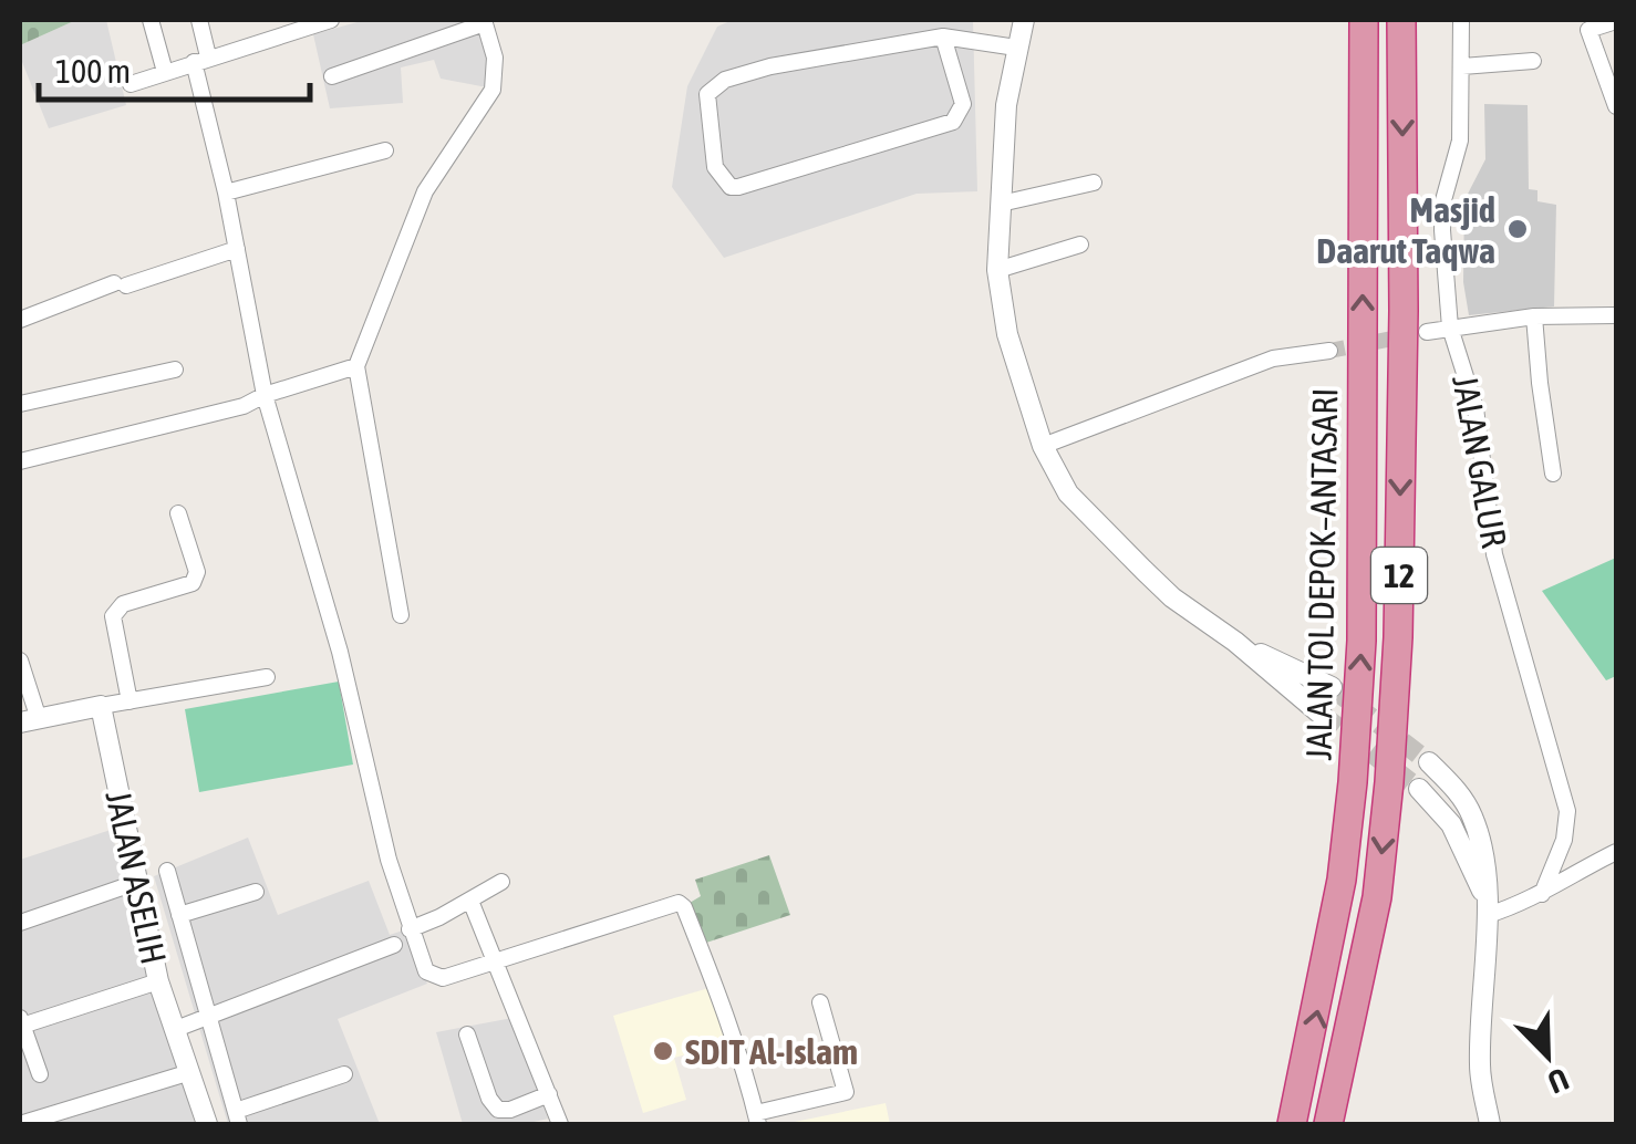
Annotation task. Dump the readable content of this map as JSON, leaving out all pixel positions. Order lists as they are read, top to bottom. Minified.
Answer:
{"streets":{"highway":["JALAN TOL DEPOK–ANTASARI","12"],"street":["JALAN GALUR","JALAN ASELIH"]},"places":["Masjid Daarut Taqwa","SDIT Al-Islam"],"scale_bar":"100 m","north":"bottom right"}
